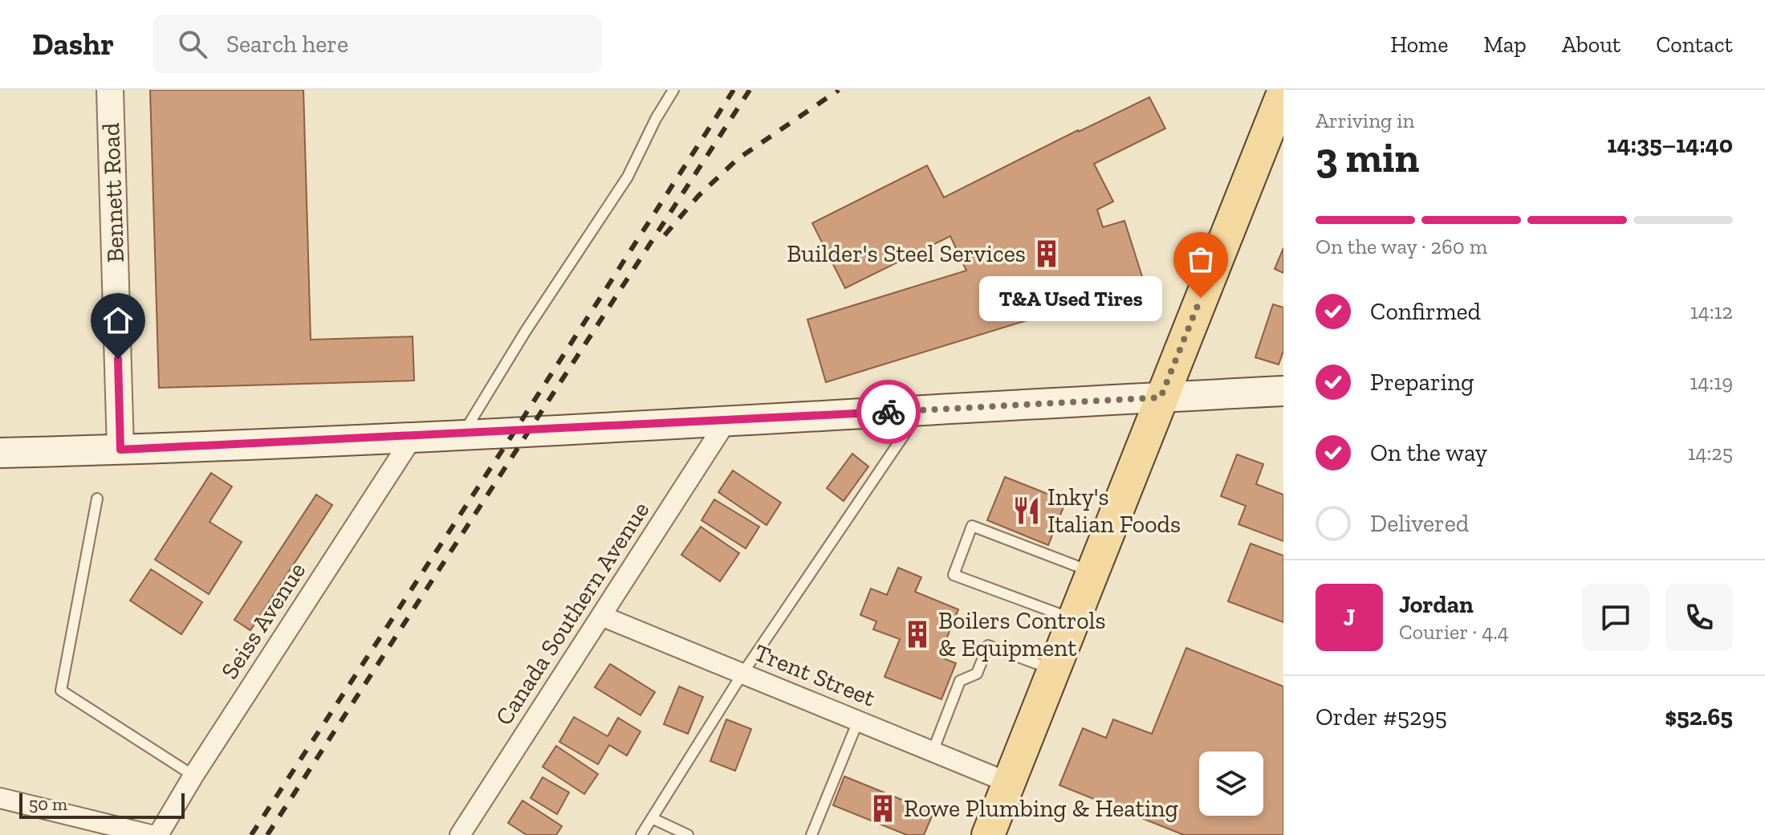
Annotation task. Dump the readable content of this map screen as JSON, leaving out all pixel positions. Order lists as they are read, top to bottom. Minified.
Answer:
{"streets":{"street":["Bennett Road","Canada Southern Avenue","Seiss Avenue","Trent Street"]},"crossings":[["Canada Southern Avenue","Trent Street"]],"places":{"building":["Builder's Steel Services","Boilers Controls & Equipment","Rowe Plumbing & Heating"],"other":["T&A Used Tires"],"restaurant":["Inky's Italian Foods"]},"scale_bar":"50 m","page":{"header":"Dashr","search":"Search here","nav":["Home","Map","About","Contact"],"heading":["3 min","Arriving in","14:35–14:40"],"panel":["Jordan","Courier · 4.4","Order #5295","$52.65"],"bar":"On the way · 260 m","bubble":"T&A Used Tires","list":[["Confirmed","14:12"],["Preparing","14:19"],["On the way","14:25"],"Delivered"],"round":"J","scale":"50 m"}}
